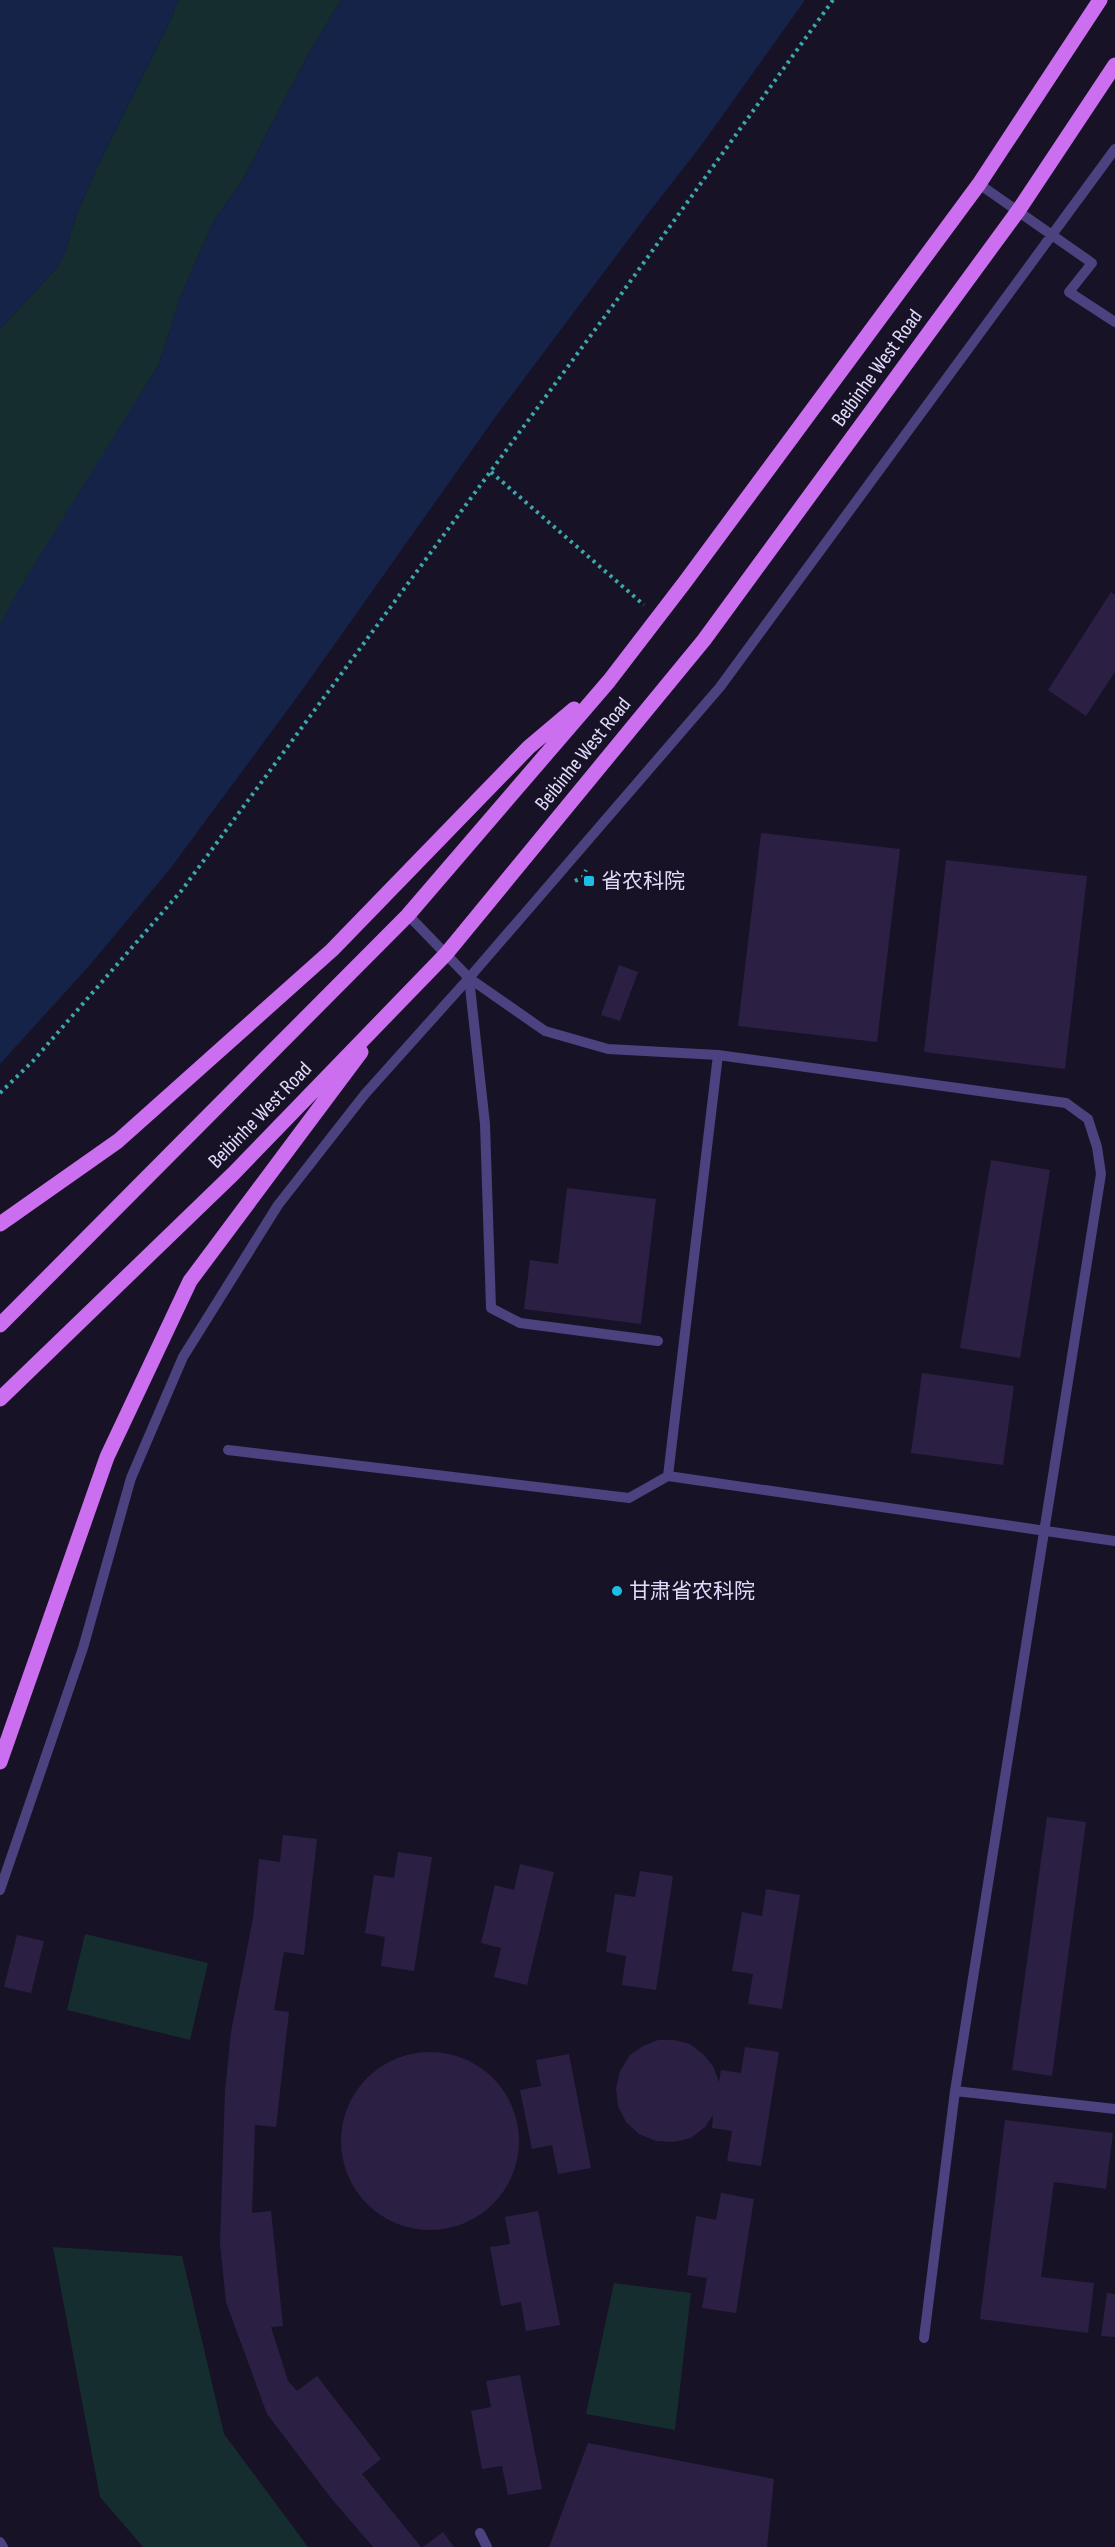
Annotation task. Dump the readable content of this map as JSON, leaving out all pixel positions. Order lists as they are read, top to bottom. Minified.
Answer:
{"streets":{"main road":["Beibinhe West Road"]},"places":{"transit":["省农科院"],"other":["甘肃省农科院"]}}
